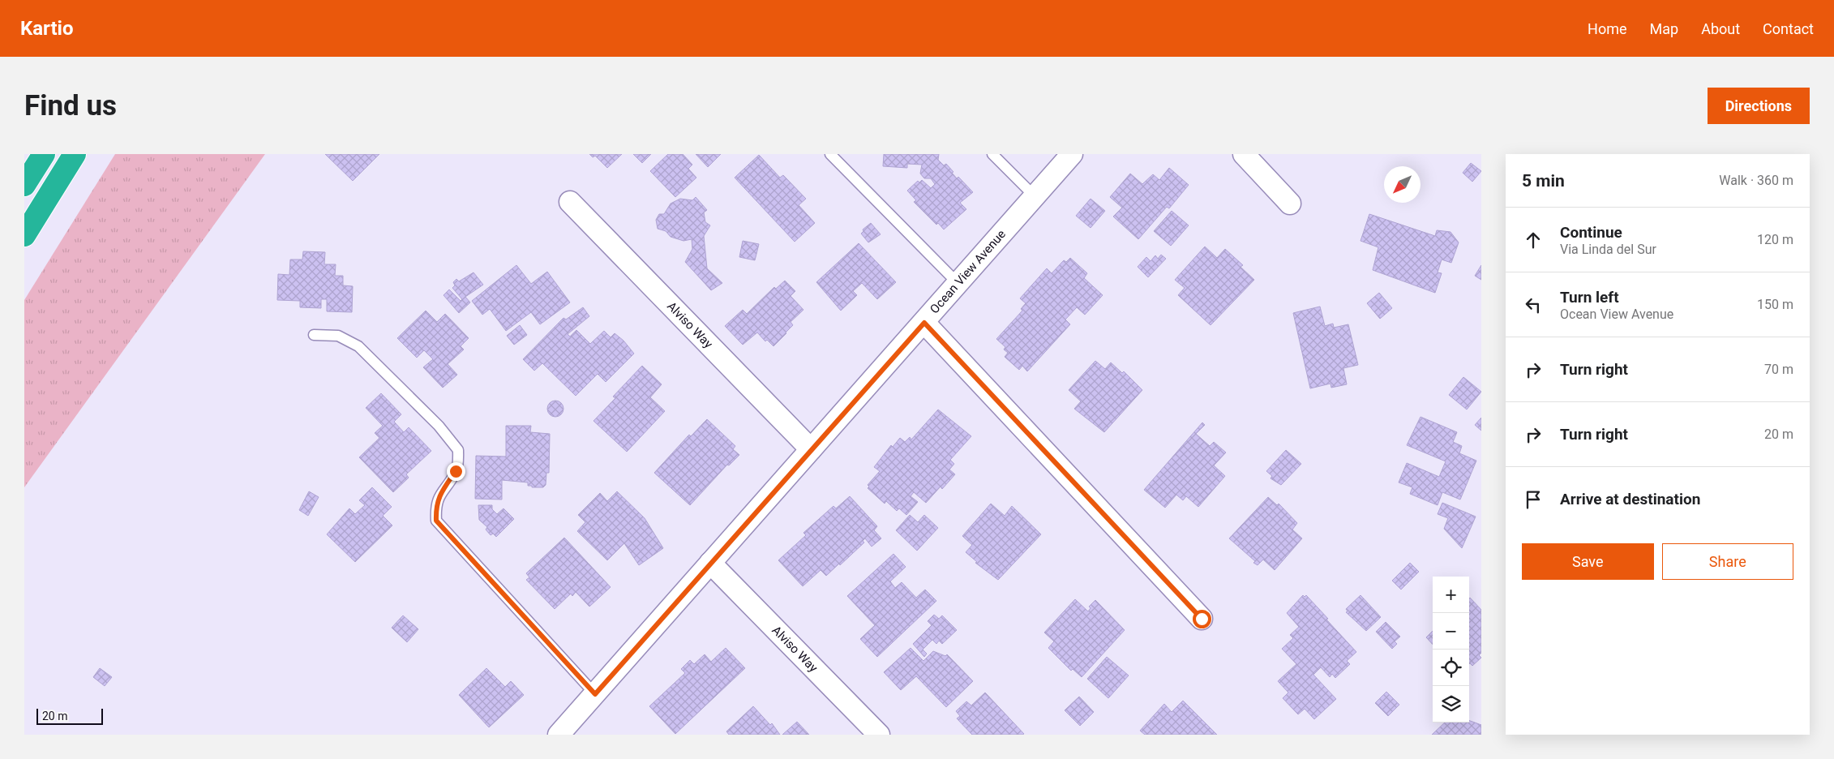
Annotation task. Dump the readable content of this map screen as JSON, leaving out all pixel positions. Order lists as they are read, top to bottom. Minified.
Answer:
{"streets":{"street":["Ocean View Avenue","Alviso Way"]},"crossings":[["Ocean View Avenue","Alviso Way"]],"scale_bar":"20 m","north":"bottom left","page":{"header":"Kartio","nav":["Home","Map","About","Contact"],"buttons":["Directions",["Save","Share"]],"title":"Find us","heading":["5 min","Walk · 360 m"],"list":[["Continue","Via Linda del Sur","120 m"],["Turn left","Ocean View Avenue","150 m"],["Turn right","70 m"],["Turn right","20 m"],"Arrive at destination"],"map_buttons":["+","−"],"scale":"20 m"}}
